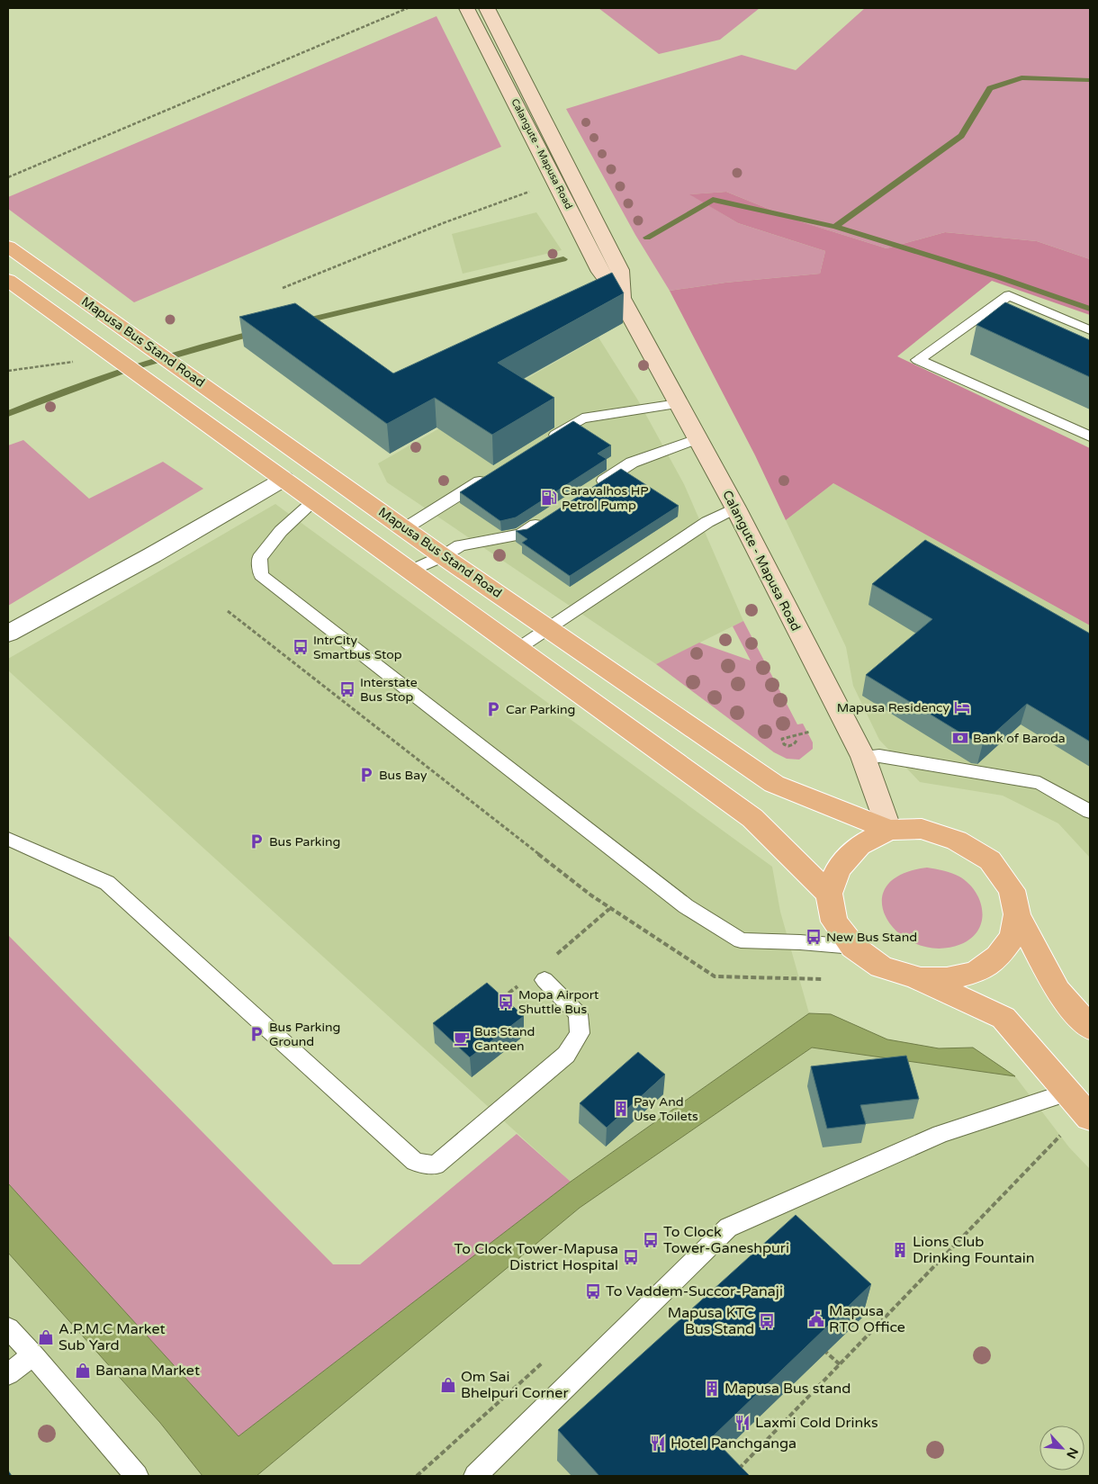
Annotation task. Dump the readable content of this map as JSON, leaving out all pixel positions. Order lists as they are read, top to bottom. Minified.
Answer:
{"streets":{"main road":["Calangute - Mapusa Road","Mapusa Bus Stand Road"]},"crossings":[["Calangute - Mapusa Road","Mapusa Bus Stand Road"]],"places":{"fuel station":["Caravalhos HP Petrol Pump"],"bus stop":["IntrCity Smartbus Stop","Interstate Bus Stop","New Bus Stand","Mopa Airport Shuttle Bus","To Clock Tower-Ganeshpuri","To Clock Tower-Mapusa District Hospital","To Vaddem-Succor-Panaji","Mapusa KTC Bus Stand"],"hotel":["Mapusa Residency"],"parking":["Car Parking","Bus Bay","Bus Parking","Bus Parking Ground"],"bank":["Bank of Baroda"],"cafe":["Bus Stand Canteen"],"building":["Pay And Use Toilets","Lions Club Drinking Fountain","Mapusa Bus stand"],"public building":["Mapusa RTO Office"],"shop":["A.P.M.C Market Sub Yard","Banana Market","Om Sai Bhelpuri Corner"],"restaurant":["Laxmi Cold Drinks","Hotel Panchganga"]},"north":"bottom right"}
